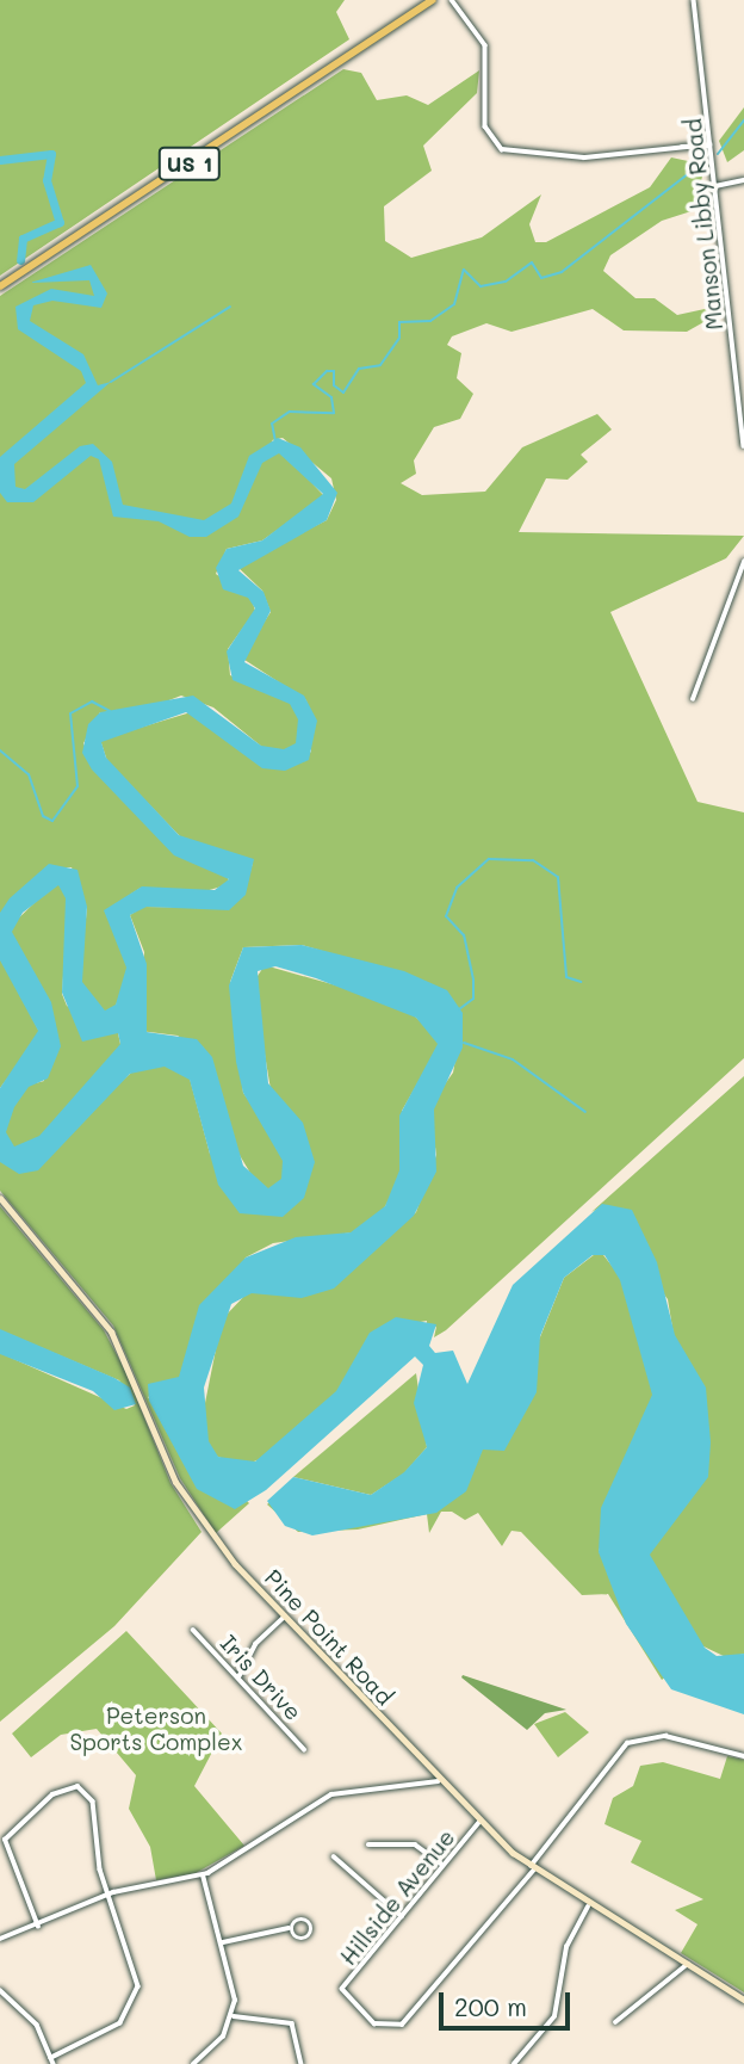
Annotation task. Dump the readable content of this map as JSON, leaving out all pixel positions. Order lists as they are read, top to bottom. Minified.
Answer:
{"streets":{"main road":["US 1","Pine Point Road"],"street":["Manson Libby Road","Iris Drive","Hillside Avenue"]},"crossings":[["Pine Point Road","Hillside Avenue"]],"parks":["Peterson Sports Complex"],"scale_bar":"200 m"}
